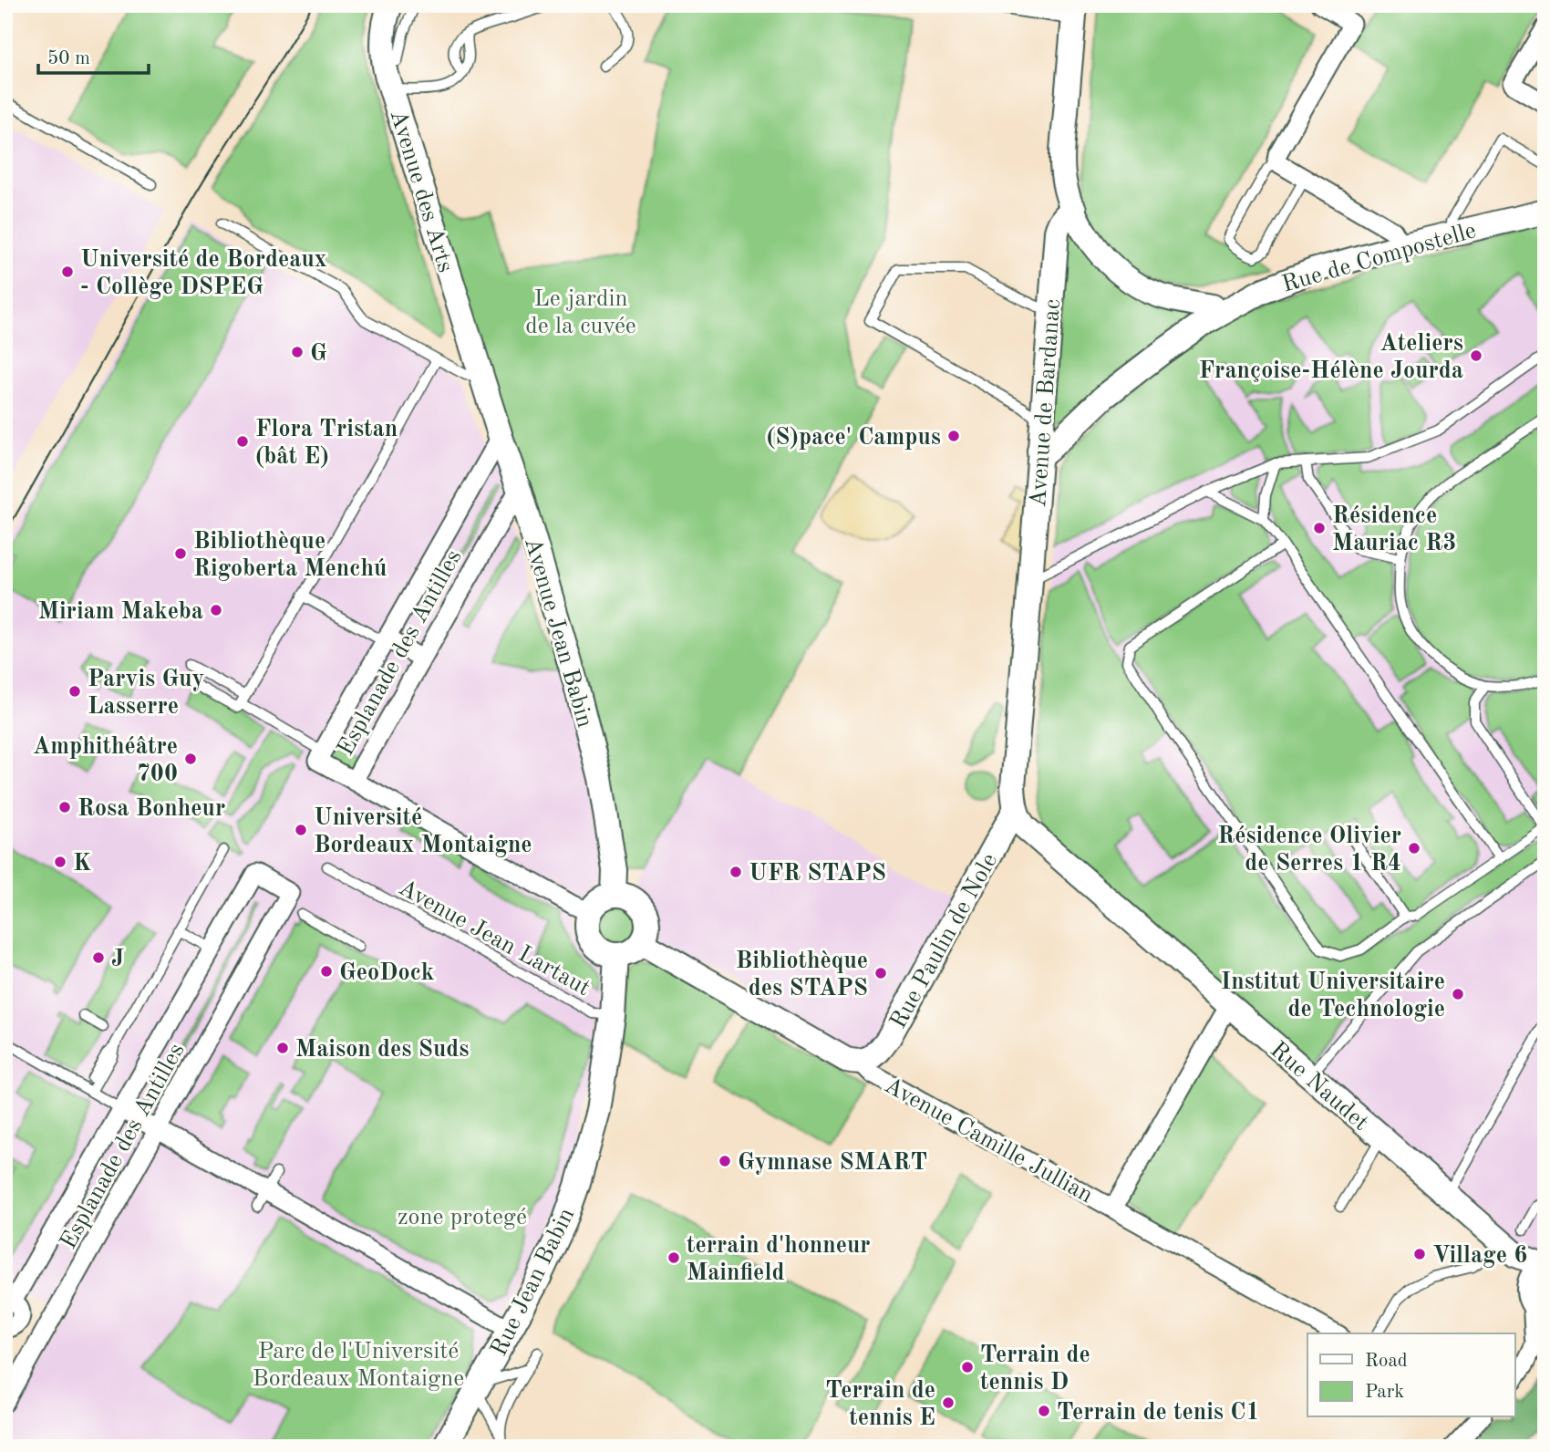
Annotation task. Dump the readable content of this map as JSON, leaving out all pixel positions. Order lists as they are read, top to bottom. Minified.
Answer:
{"streets":{"street":["Avenue des Arts","Rue de Compostelle","Avenue de Bardanac","Avenue Jean Babin","Esplanade des Antilles","Rue Paulin de Nole","Rue Naudet","Avenue Camille Jullian","Rue Jean Babin"],"lane":["Avenue Jean Lartaut"]},"crossings":[["Avenue des Arts","Avenue Jean Babin"],["Rue de Compostelle","Avenue de Bardanac"],["Avenue de Bardanac","Rue Paulin de Nole"],["Avenue de Bardanac","Rue Naudet"],["Avenue Jean Babin","Esplanade des Antilles"],["Avenue Jean Babin","Avenue Camille Jullian"],["Avenue Jean Babin","Rue Jean Babin"],["Avenue Jean Lartaut","Rue Jean Babin"],["Rue Paulin de Nole","Rue Naudet"],["Rue Paulin de Nole","Avenue Camille Jullian"],["Avenue Camille Jullian","Rue Jean Babin"]],"parks":["Le jardin de la cuvée","zone protegé","Parc de l'Université Bordeaux Montaigne"],"places":["Université de Bordeaux - Collège DSPEG","G","Ateliers Françoise-Hélène Jourda","(S)pace' Campus","Flora Tristan (bât E)","Résidence Mauriac R3","Bibliothèque Rigoberta Menchú","Miriam Makeba","Parvis Guy Lasserre","Amphithéâtre 700","Rosa Bonheur","Université Bordeaux Montaigne","Résidence Olivier de Serres 1 R4","K","UFR STAPS","J","GeoDock","Bibliothèque des STAPS","Institut Universitaire de Technologie","Maison des Suds","Gymnase SMART","Village 6","terrain d'honneur Mainfield","Terrain de tennis D","Terrain de tennis E","Terrain de tenis C1"],"legend":["Road","Park"],"scale_bar":"50 m"}
